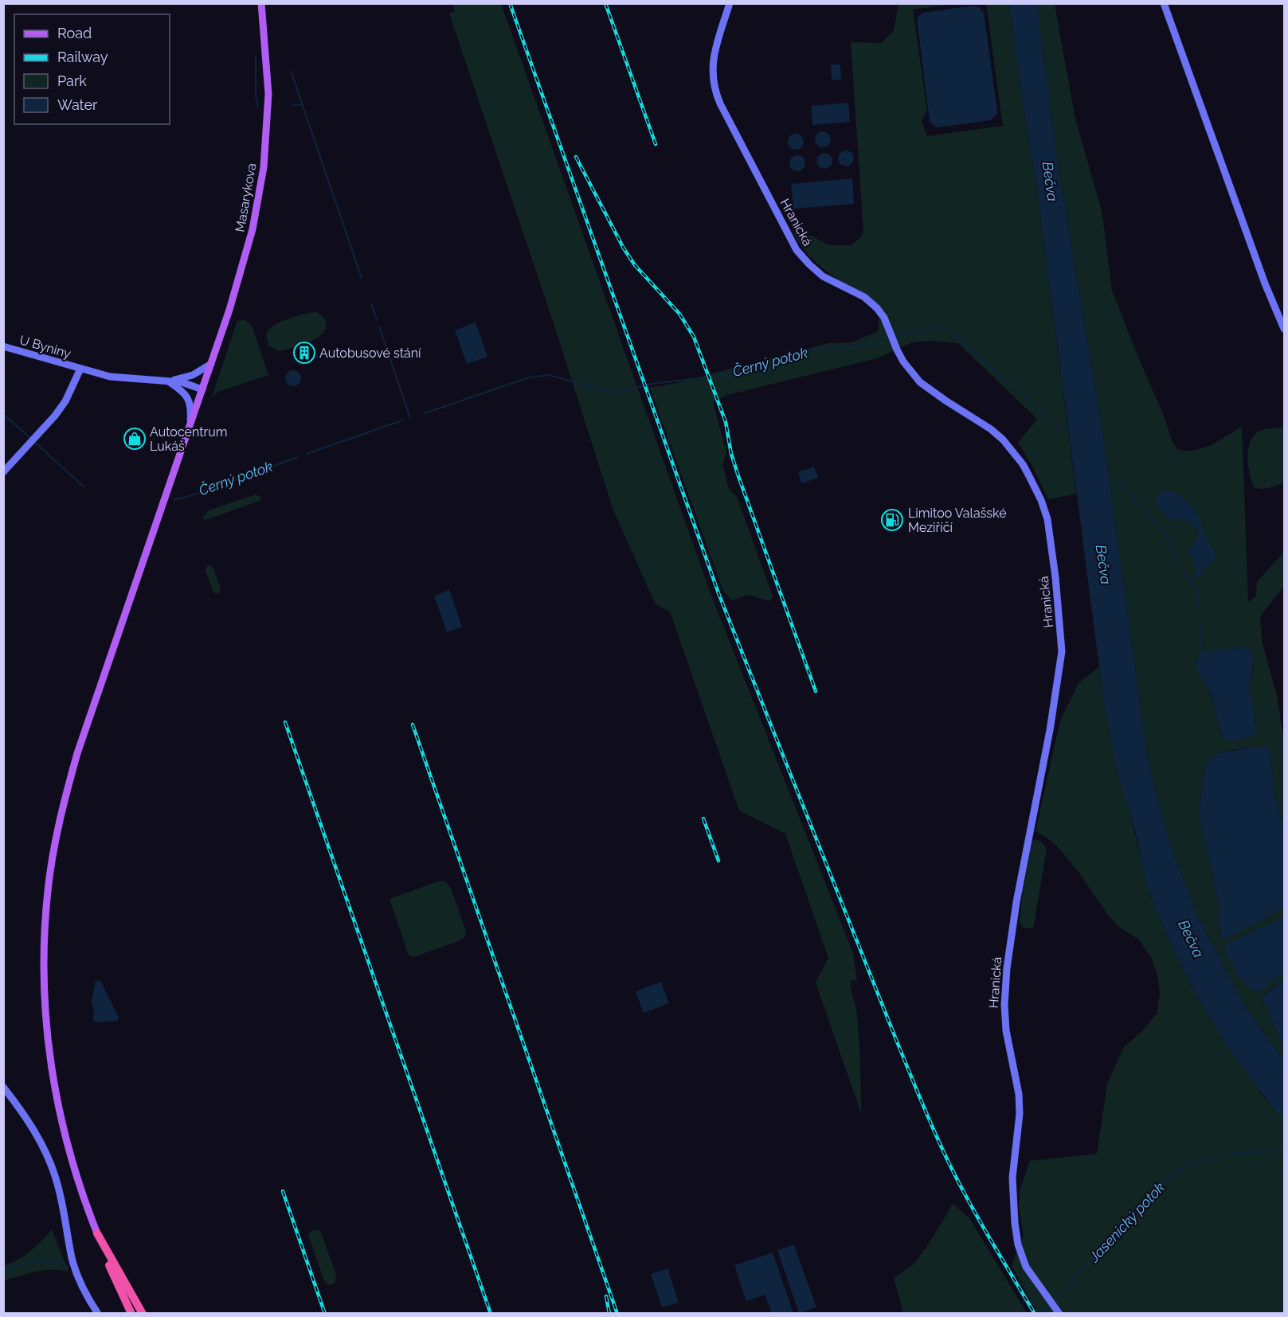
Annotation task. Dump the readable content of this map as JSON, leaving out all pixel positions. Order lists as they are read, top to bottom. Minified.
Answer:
{"streets":{"main road":["Masarykova"],"street":["Hranická","U Byniny"]},"water":["Bečva","Černý potok","Jasenický potok"],"places":{"building":["Autobusové stání"],"shop":["Autocentrum Lukáš"],"fuel station":["Limitoo Valašské Meziříčí"]},"legend":["Road","Railway","Park","Water"]}
